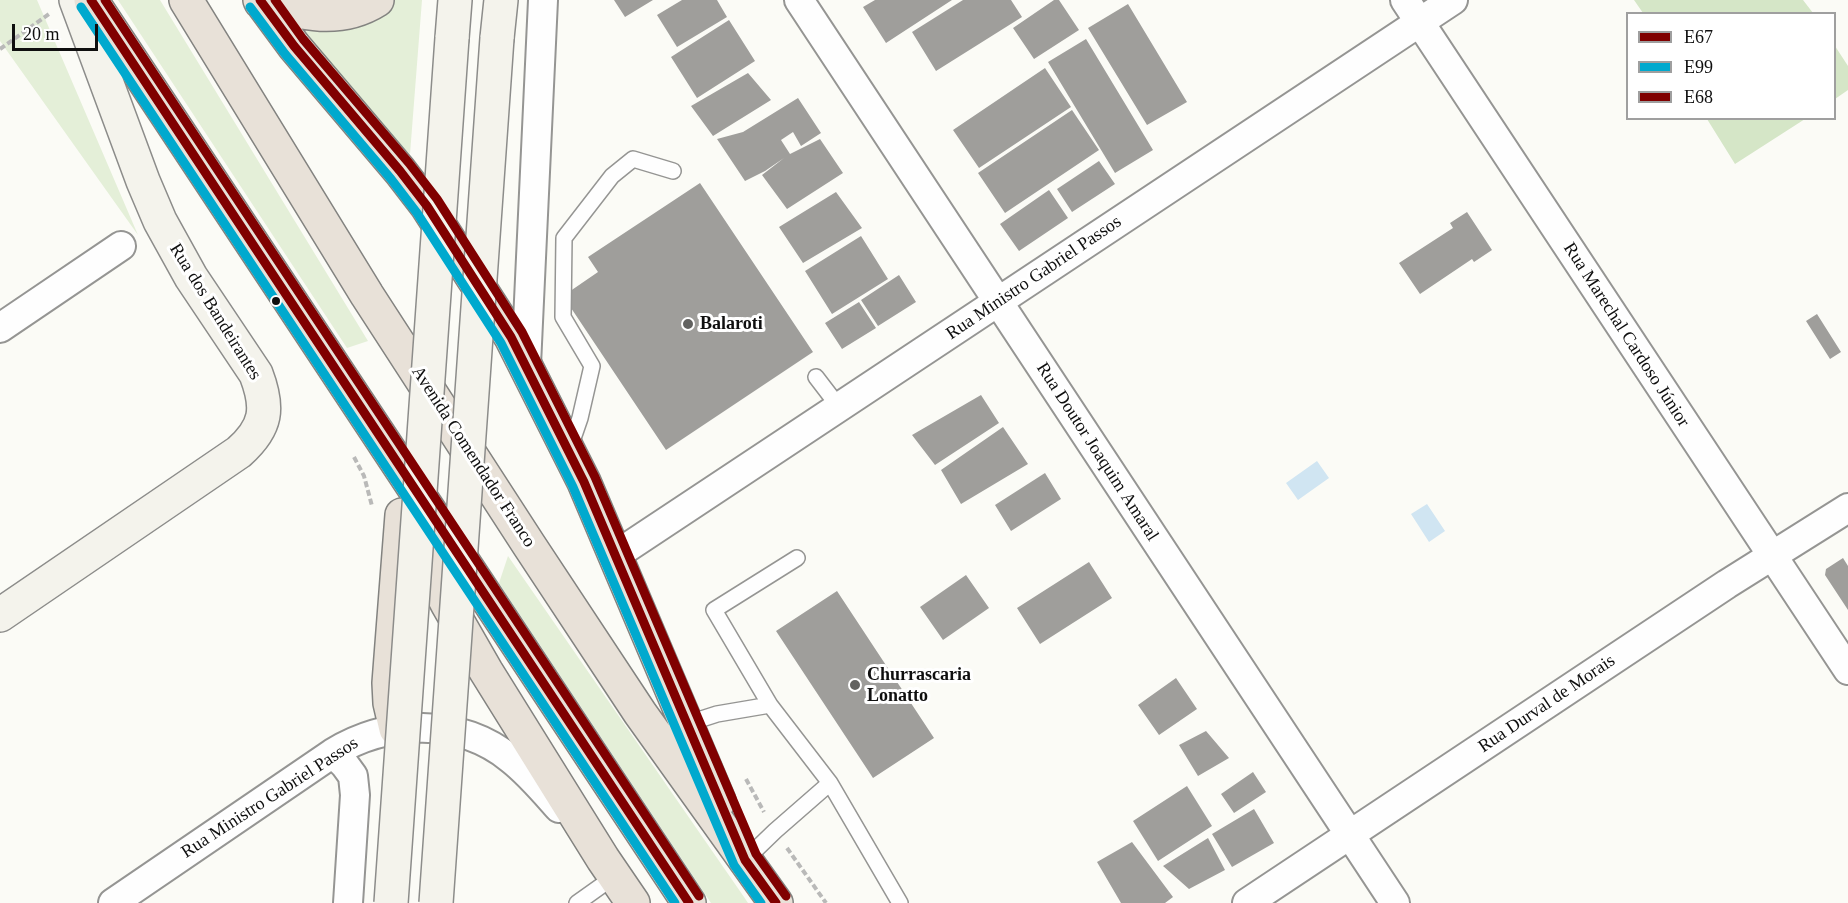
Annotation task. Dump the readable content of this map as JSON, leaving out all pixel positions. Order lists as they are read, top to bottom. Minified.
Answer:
{"streets":{"highway":["Avenida Comendador Franco"],"main road":["Rua dos Bandeirantes"],"street":["Rua Ministro Gabriel Passos","Rua Marechal Cardoso Júnior","Rua Doutor Joaquim Amaral","Rua Durval de Morais"]},"crossings":[["Rua Ministro Gabriel Passos","Rua Marechal Cardoso Júnior"],["Rua Ministro Gabriel Passos","Rua Doutor Joaquim Amaral"],["Rua Marechal Cardoso Júnior","Rua Durval de Morais"],["Rua Doutor Joaquim Amaral","Rua Durval de Morais"]],"places":["Balaroti","Churrascaria Lonatto"],"lines":["transit line E67","transit line E68","transit line E99"],"legend":["E67","E99","E68"],"scale_bar":"20 m"}
